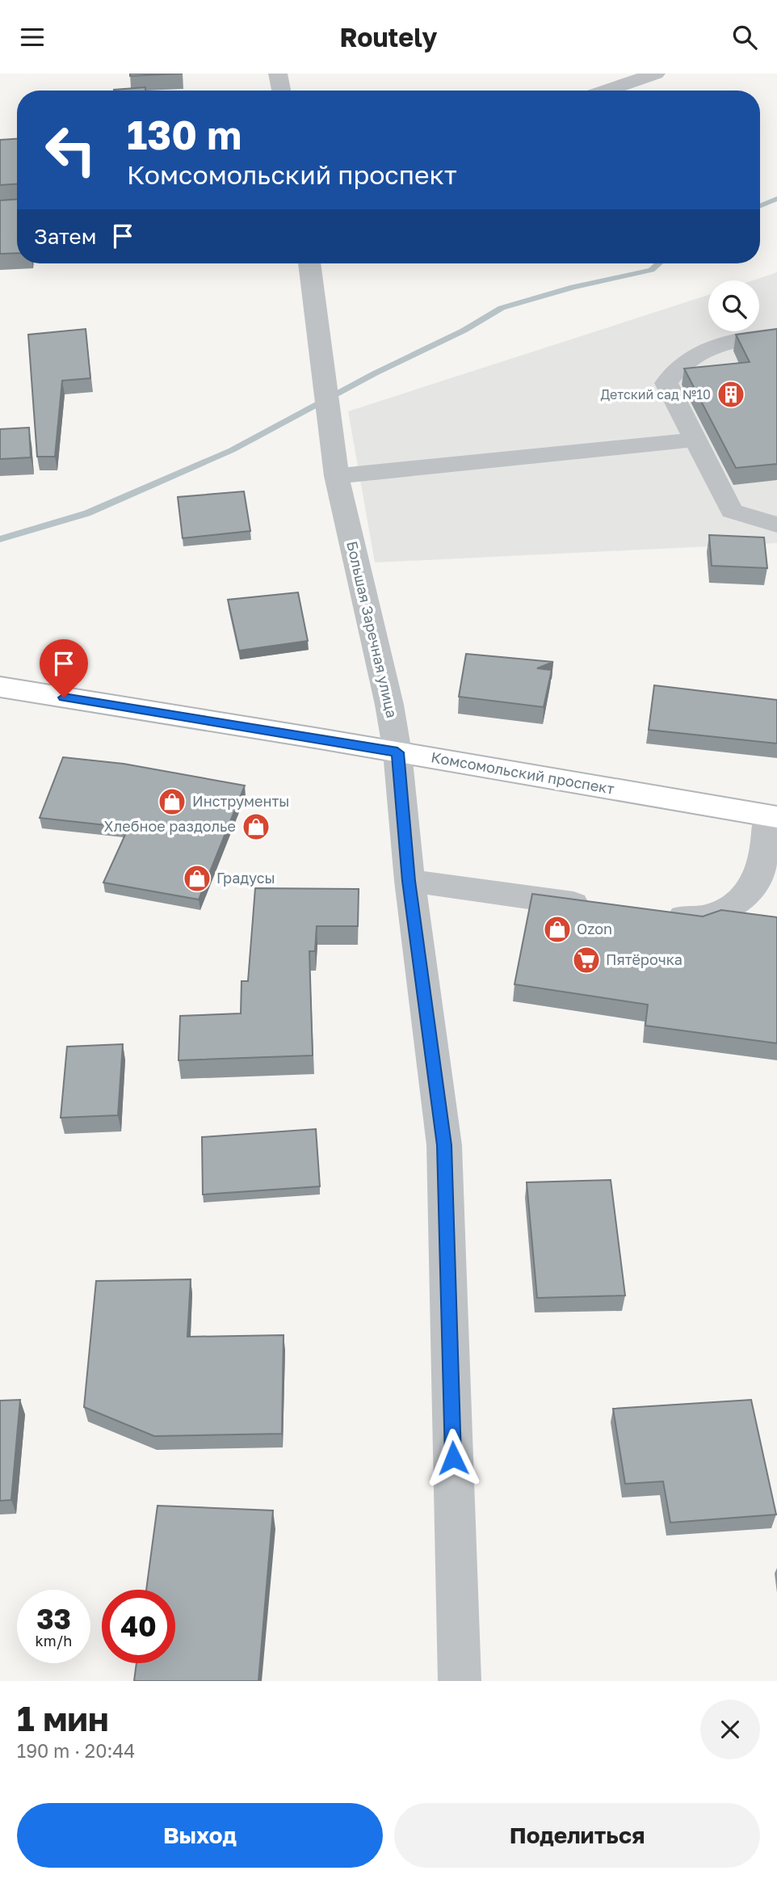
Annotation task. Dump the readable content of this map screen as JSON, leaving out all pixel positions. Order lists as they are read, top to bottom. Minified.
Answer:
{"streets":{"main road":["Комсомольский проспект"],"street":["Большая Заречная улица"]},"crossings":[["Большая Заречная улица","Комсомольский проспект"]],"places":{"building":["Детский сад №10"],"shop":["Инструменты","Хлебное раздолье","Градусы","Ozon"],"supermarket":["Пятёрочка"]},"page":{"header":"Routely","turn":["130 m","Комсомольский проспект"],"then":"Затем","speed":"33 km/h","limit":"40","heading":["1 мин","190 m · 20:44"],"buttons":["Выход","Поделиться"]}}
